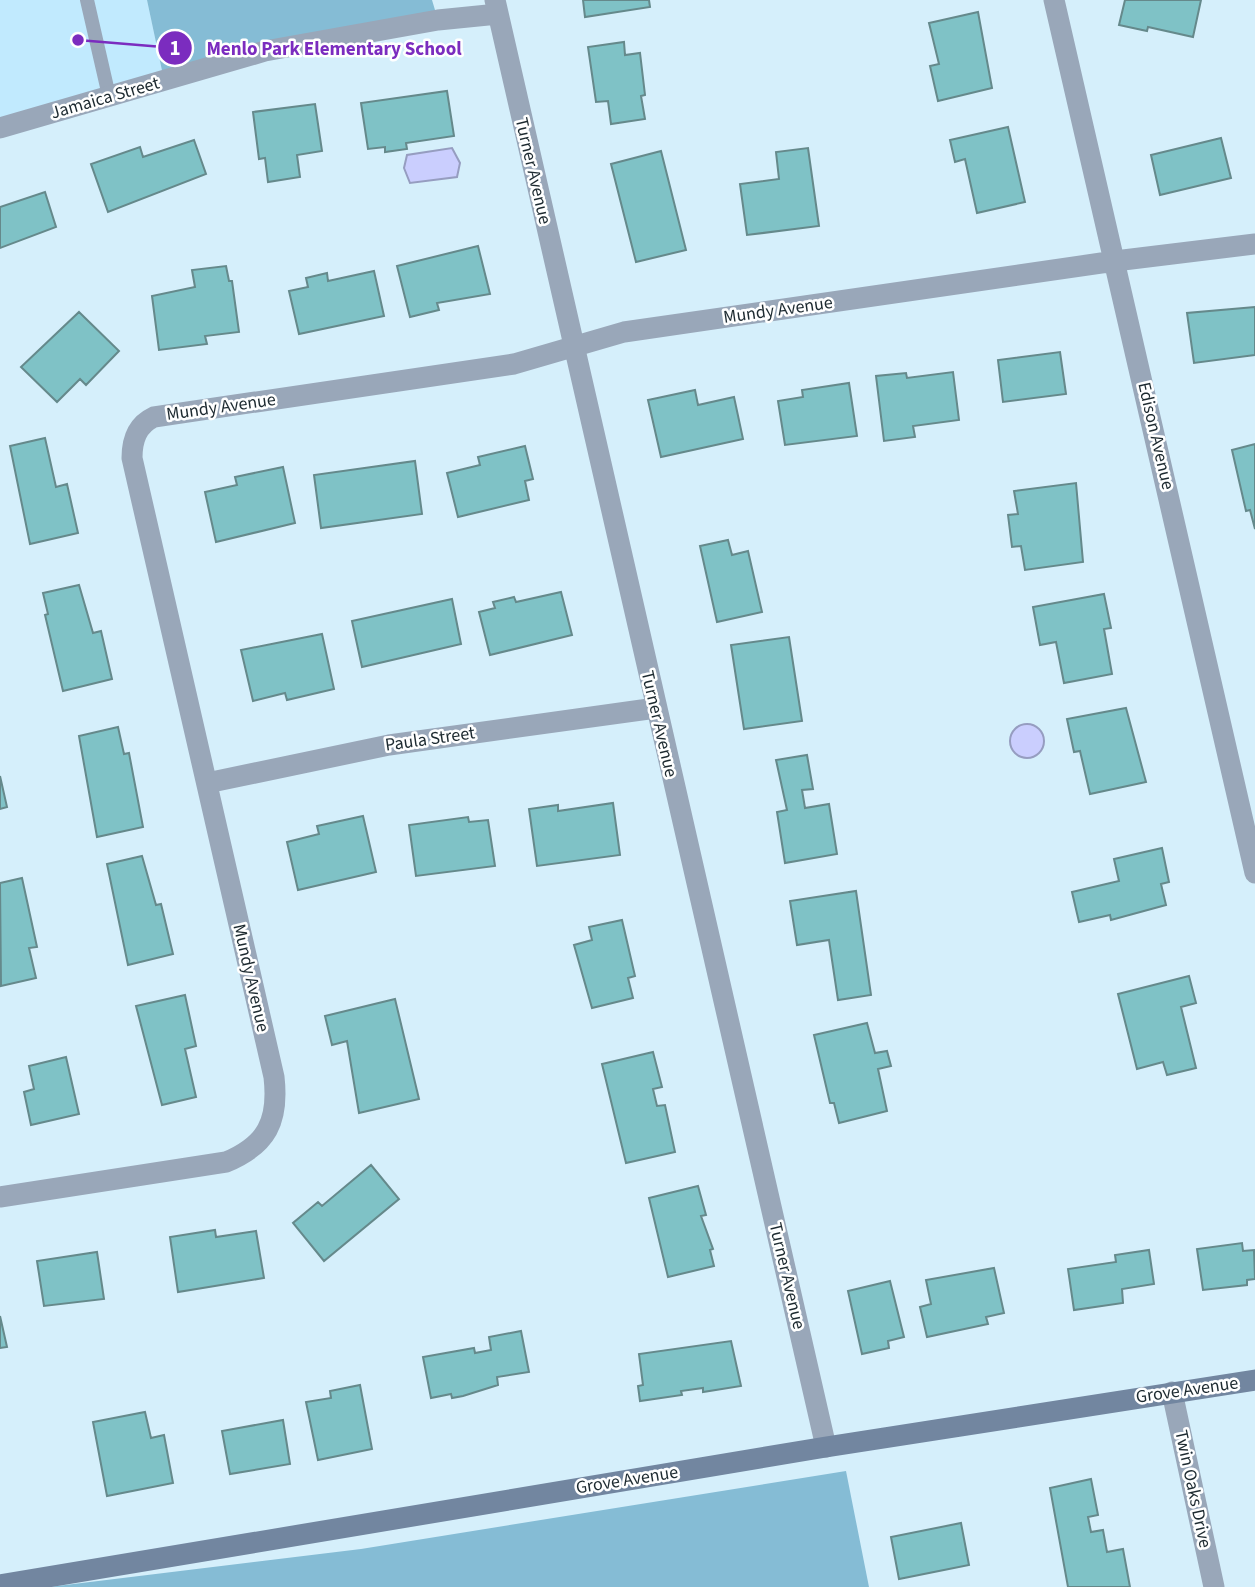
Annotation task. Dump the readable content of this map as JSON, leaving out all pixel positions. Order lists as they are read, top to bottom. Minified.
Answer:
{"streets":{"street":["Jamaica Street","Turner Avenue","Mundy Avenue","Edison Avenue","Paula Street","Grove Avenue","Twin Oaks Drive"]},"crossings":[["Jamaica Street","Turner Avenue"],["Turner Avenue","Mundy Avenue"],["Turner Avenue","Paula Street"],["Turner Avenue","Grove Avenue"],["Mundy Avenue","Edison Avenue"],["Mundy Avenue","Paula Street"],["Grove Avenue","Twin Oaks Drive"]],"places":["Menlo Park Elementary School"]}
